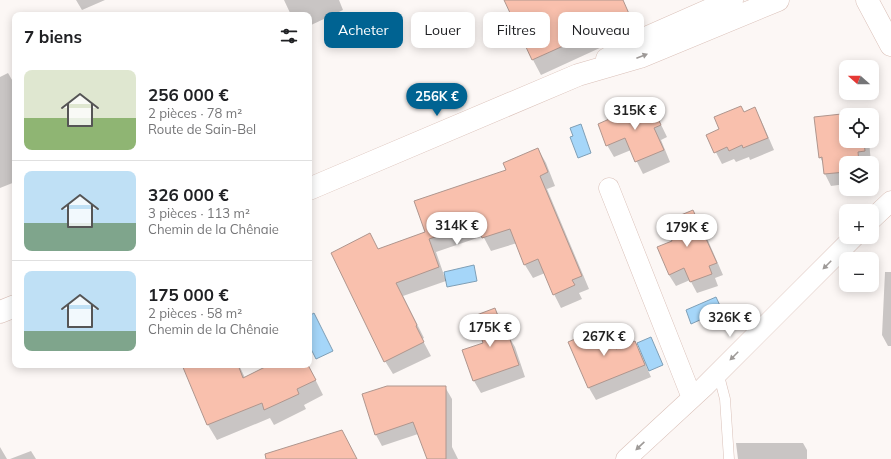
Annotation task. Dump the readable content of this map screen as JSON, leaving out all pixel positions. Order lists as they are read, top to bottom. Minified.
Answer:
{"north":"left","page":{"chip":["Acheter","Louer","Filtres","Nouveau"],"heading":"7 biens","map_buttons":["+","−"],"list":[{"name":"256 000 €","note":"2 pièces · 78 m² · Route de Sain-Bel"},{"name":"326 000 €","note":"3 pièces · 113 m² · Chemin de la Chênaie"},{"name":"175 000 €","note":"2 pièces · 58 m² · Chemin de la Chênaie"}],"price":["256K €","315K €","314K €","179K €","326K €","175K €","267K €"]}}
